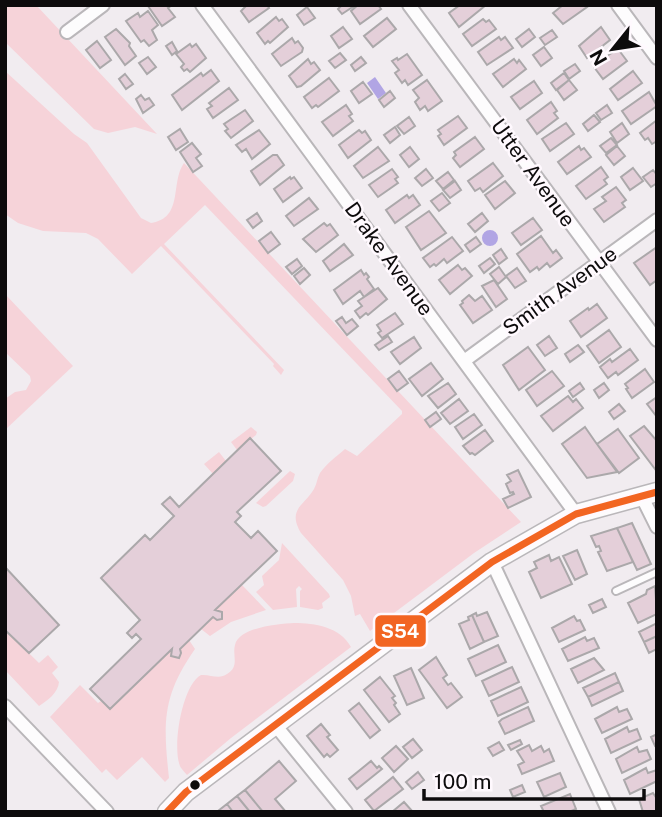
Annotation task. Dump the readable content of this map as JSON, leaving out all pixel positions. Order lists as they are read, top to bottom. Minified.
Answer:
{"streets":{"street":["Utter Avenue","Drake Avenue","Smith Avenue"]},"crossings":[["Utter Avenue","Smith Avenue"],["Drake Avenue","Smith Avenue"]],"lines":["transit line S54"],"scale_bar":"100 m","north":"bottom left"}
